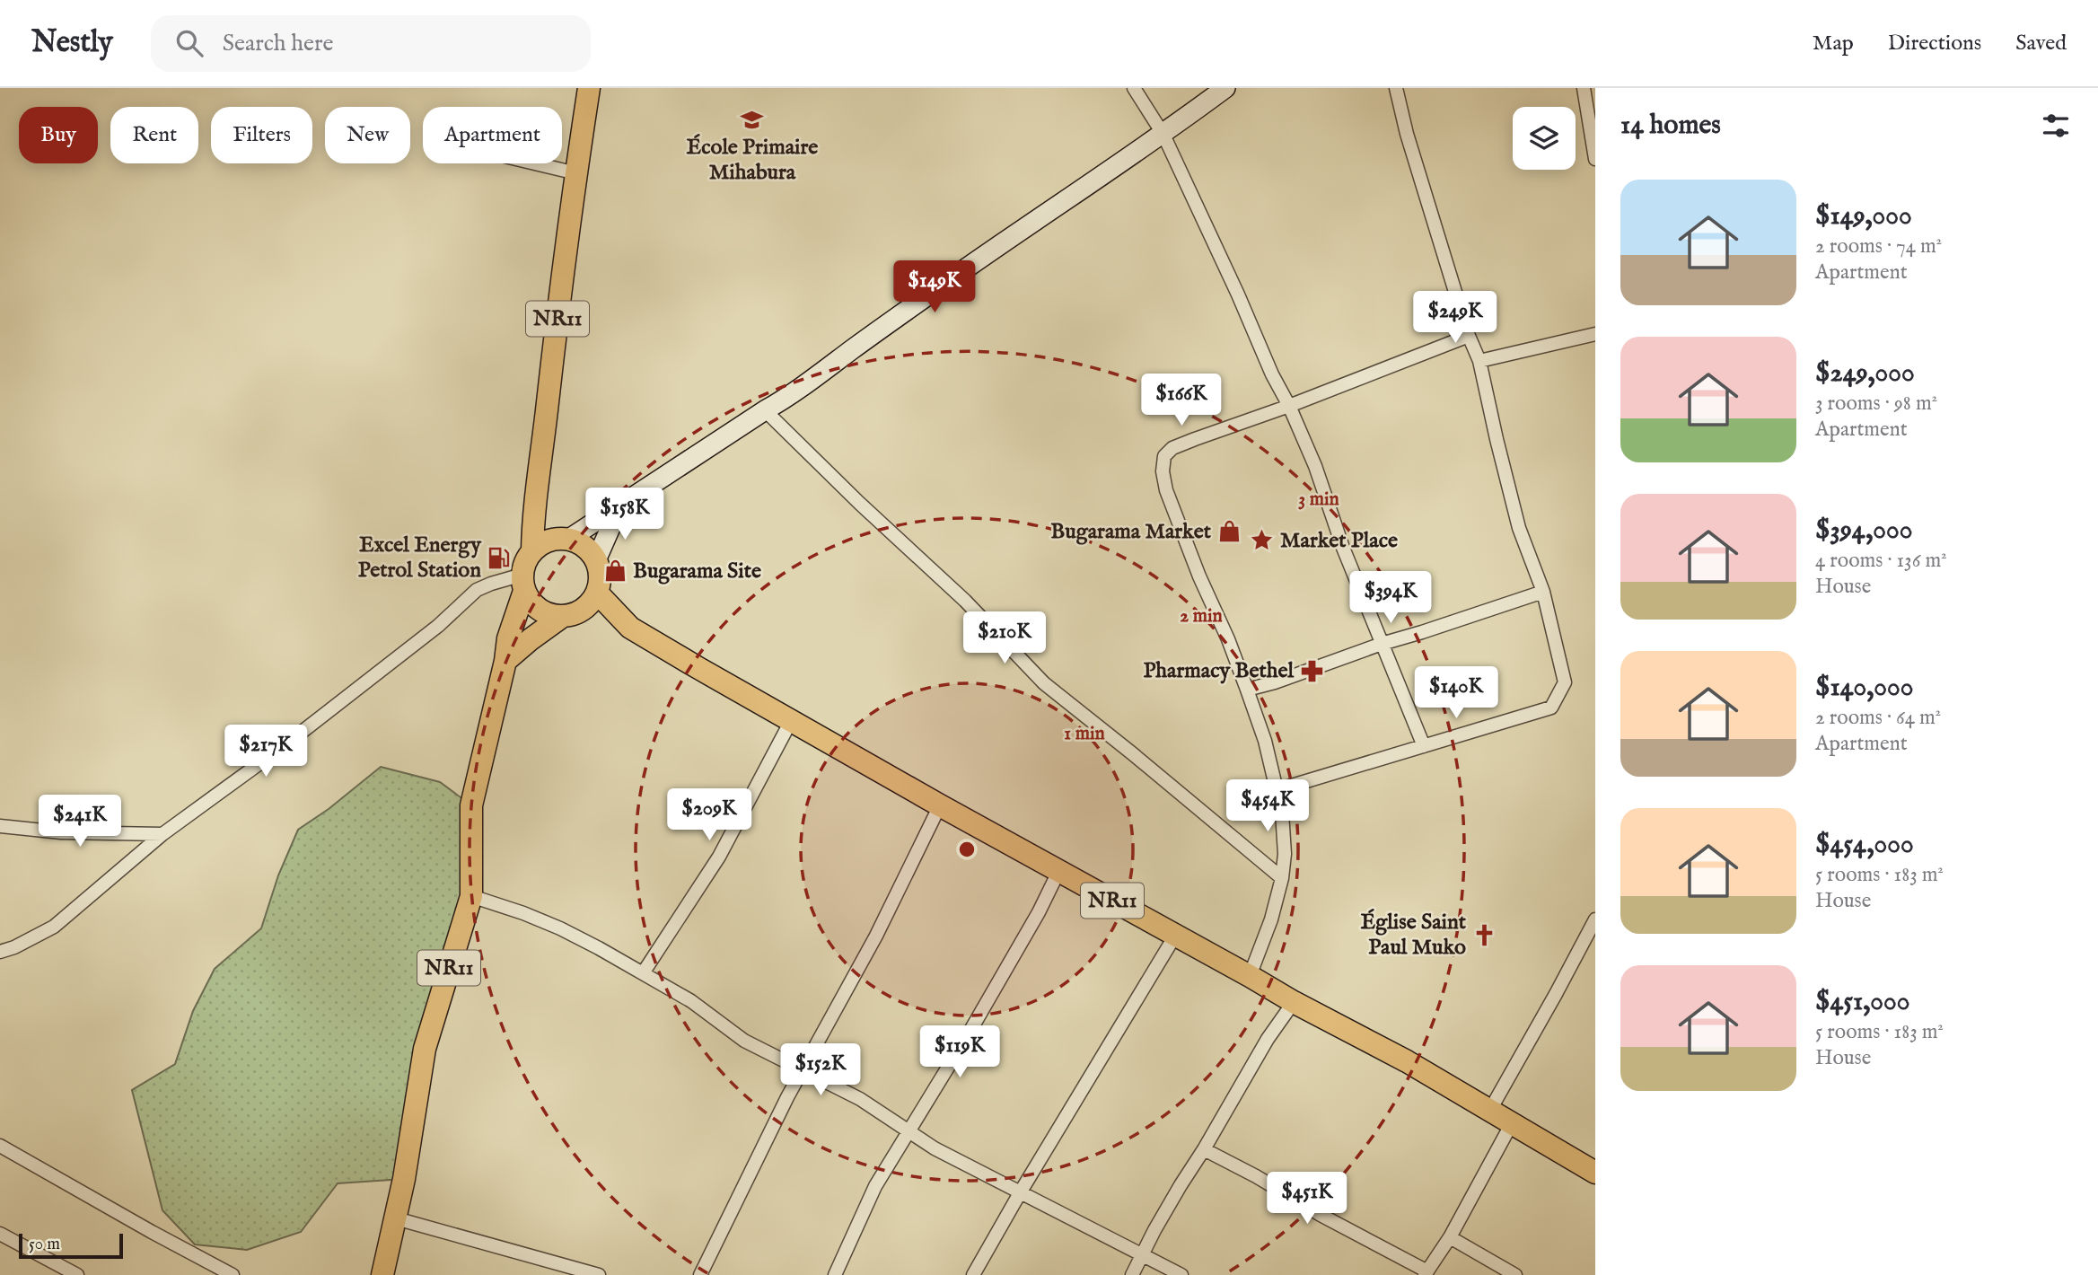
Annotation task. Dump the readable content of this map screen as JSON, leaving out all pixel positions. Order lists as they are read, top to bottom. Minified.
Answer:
{"streets":{"highway":["NR11"]},"places":{"school or university":["École Primaire Mihabura"],"shop":["Bugarama Market","Bugarama Site"],"place":["Market Place"],"fuel station":["Excel Energy Petrol Station"],"pharmacy":["Pharmacy Bethel"],"church":["Église Saint Paul Muko"]},"scale_bar":"50 m","page":{"header":"Nestly","search":"Search here","nav":["Map","Directions","Saved"],"heading":"14 homes","chip":["Buy","Rent","Filters","New","Apartment"],"list":[{"name":"$149,000","note":"2 rooms · 74 m² · Apartment"},{"name":"$249,000","note":"3 rooms · 98 m² · Apartment"},{"name":"$394,000","note":"4 rooms · 136 m² · House"},{"name":"$140,000","note":"2 rooms · 64 m² · Apartment"},{"name":"$454,000","note":"5 rooms · 183 m² · House"},{"name":"$451,000","note":"5 rooms · 183 m² · House"}],"price":["$149K","$249K","$166K","$158K","$394K","$210K","$140K","$217K","$454K","$209K","$241K","$119K","$152K","$451K"],"scale":"50 m"},"rings":["3 min","2 min","1 min"]}
